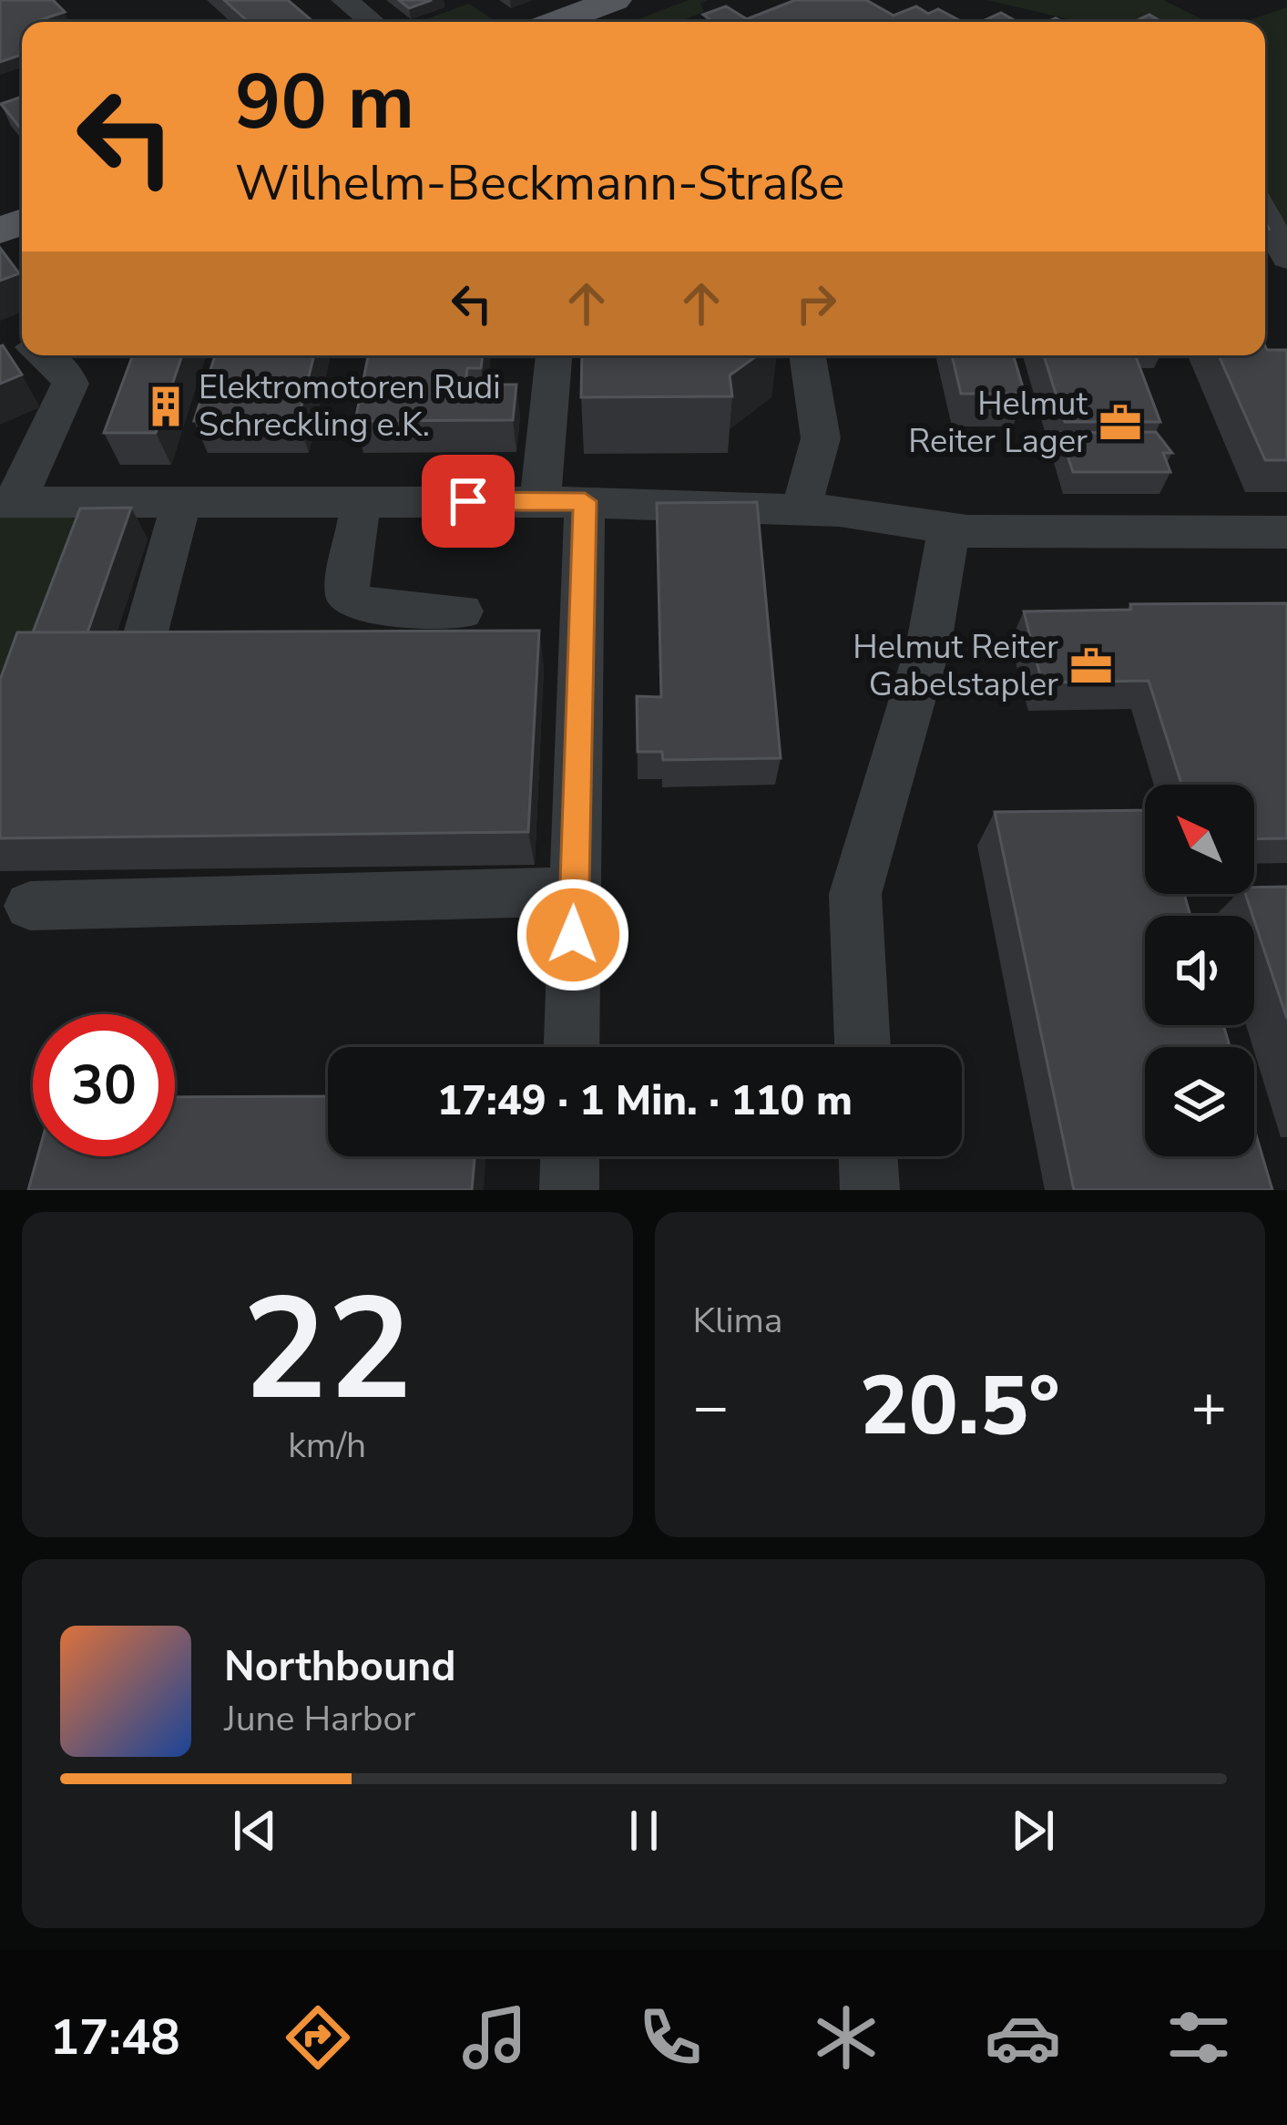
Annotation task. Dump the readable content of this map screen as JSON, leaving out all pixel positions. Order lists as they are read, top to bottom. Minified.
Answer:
{"places":{"building":["Elektromotoren Rudi Schreckling e.K."],"office":["Helmut Reiter Lager","Helmut Reiter Gabelstapler"]},"north":"top left","page":{"turn":["90 m","Wilhelm-Beckmann-Straße"],"limit":"30","trip":"17:49 · 1 Min. · 110 m","tile":[["22","km/h"],"Klima"],"heat":["−","20.5°","+"],"song":["Northbound","June Harbor"],"tabs":"17:48"}}
